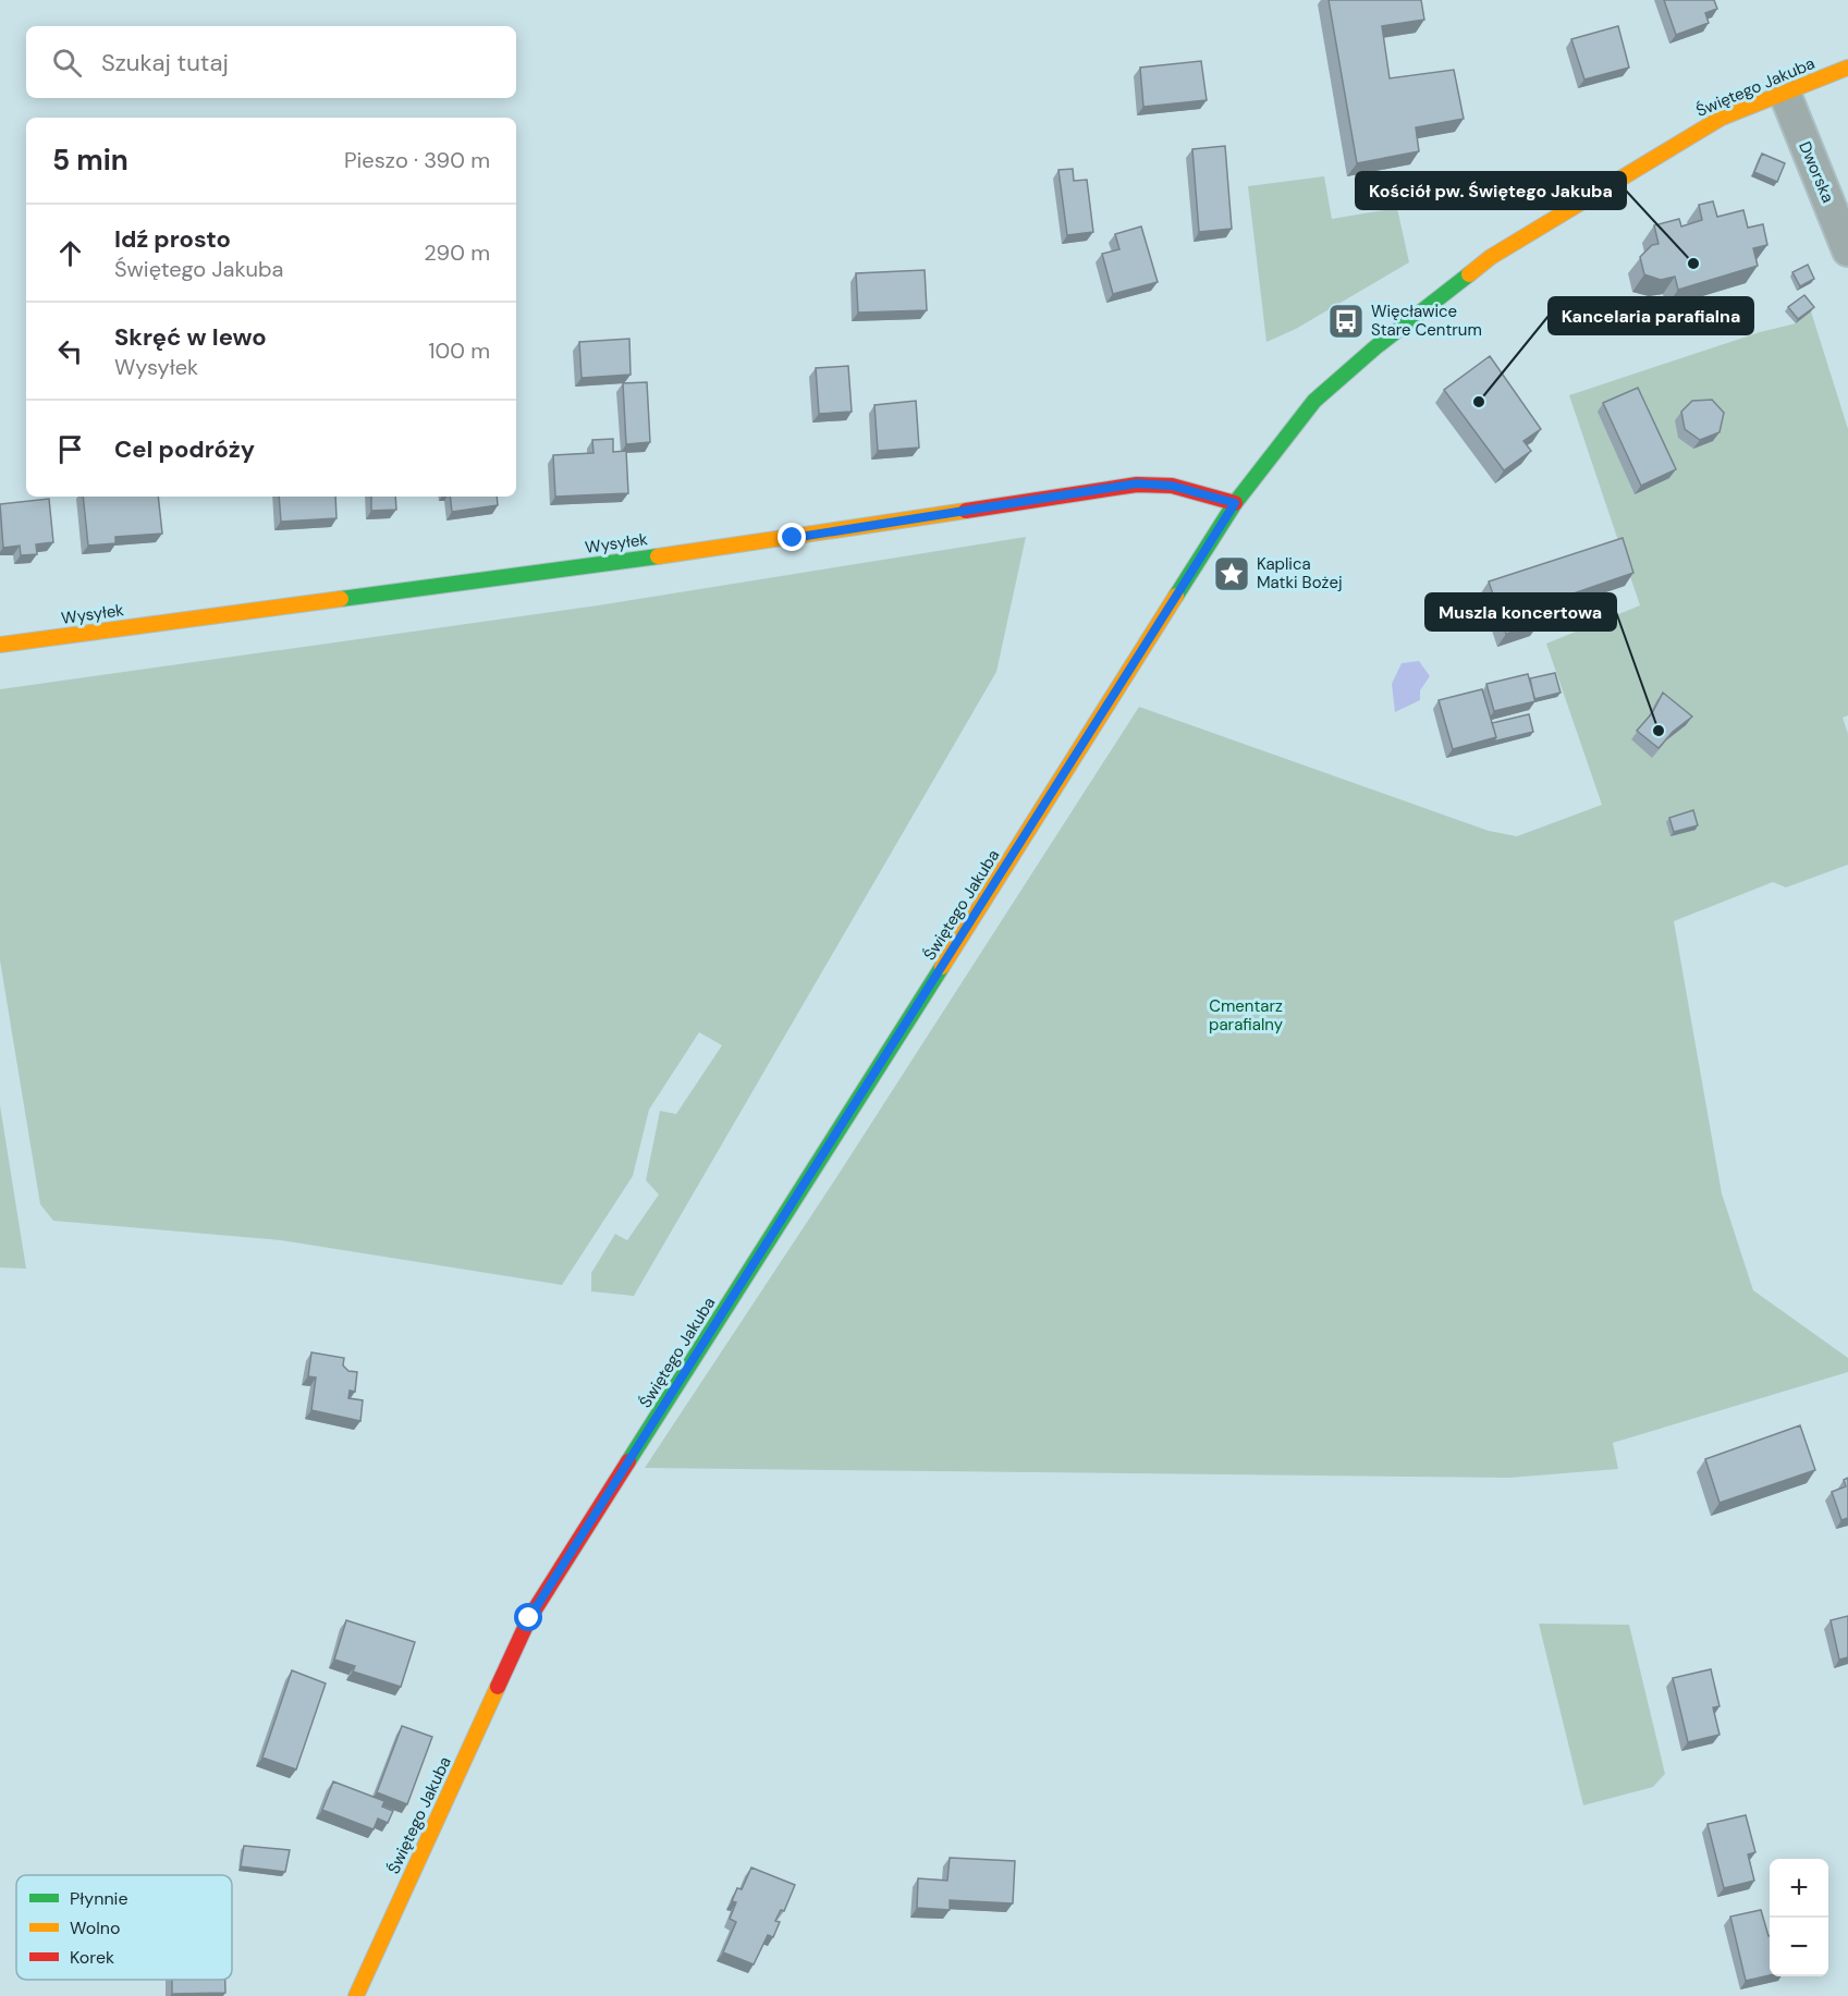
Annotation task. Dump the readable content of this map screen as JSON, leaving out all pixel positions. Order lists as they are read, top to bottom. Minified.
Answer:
{"streets":{"street":["Świętego Jakuba","Dworska","Wysyłek"]},"crossings":[["Świętego Jakuba","Dworska"],["Świętego Jakuba","Wysyłek"]],"parks":["Cmentarz parafialny"],"places":{"other":["Kościół pw. Świętego Jakuba","Kancelaria parafialna","Muszla koncertowa"],"bus stop":["Więcławice Stare Centrum"],"place":["Kaplica Matki Bożej"]},"legend":["Płynnie","Wolno","Korek"],"page":{"search":"Szukaj tutaj","heading":["5 min","Pieszo · 390 m"],"list":[["Idź prosto","Świętego Jakuba","290 m"],["Skręć w lewo","Wysyłek","100 m"],"Cel podróży"],"map_buttons":["+","−"]}}
